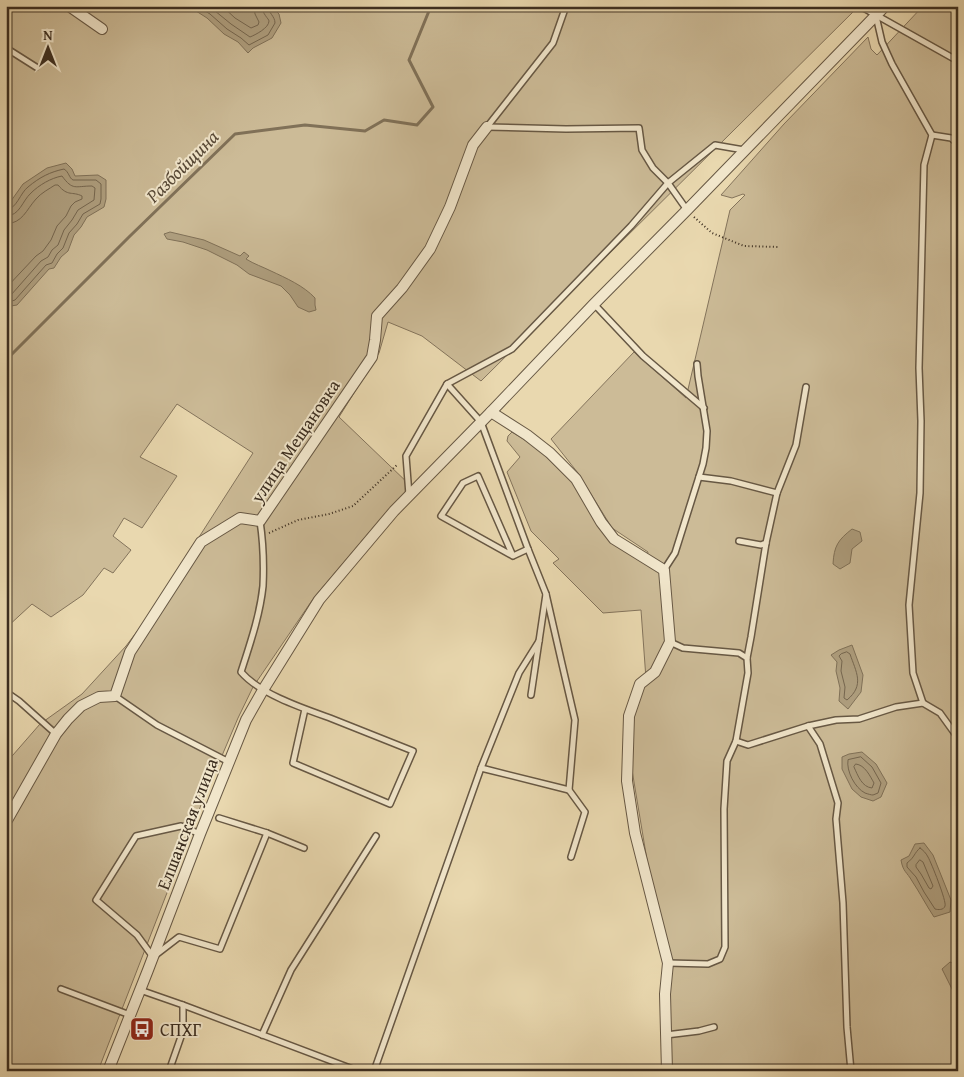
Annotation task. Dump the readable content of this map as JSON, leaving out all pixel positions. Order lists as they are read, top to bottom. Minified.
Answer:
{"streets":{"street":["улица Мещановка","Елшанская улица"]},"water":["Разбойщина"],"places":{"bus stop":["СПХГ"]},"north":"top"}
